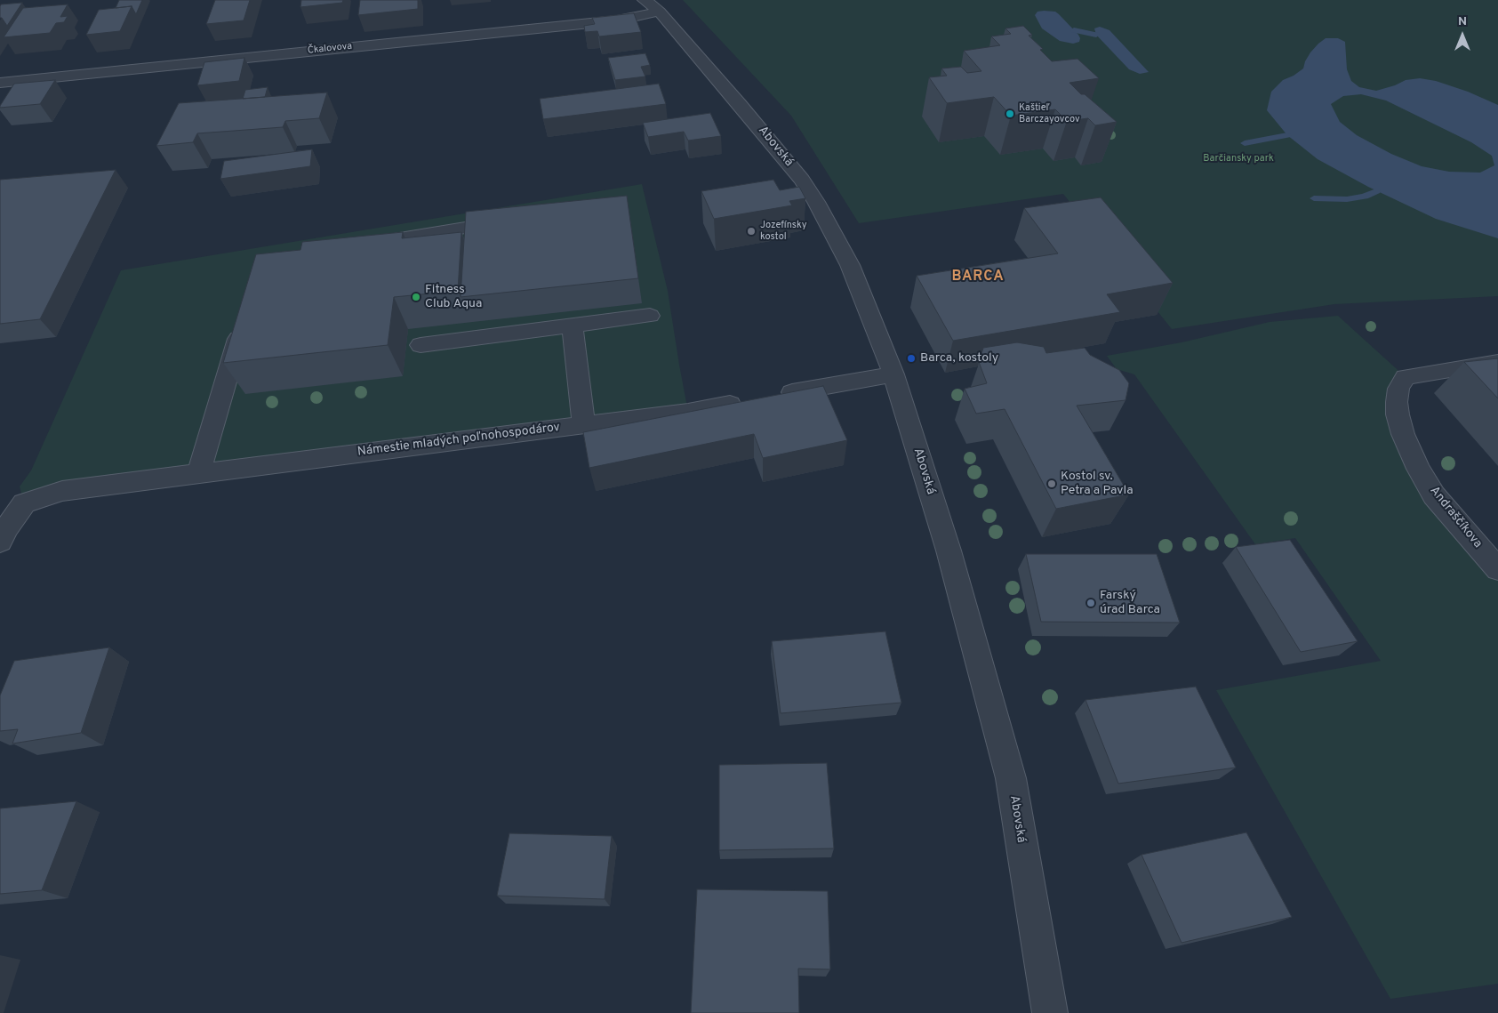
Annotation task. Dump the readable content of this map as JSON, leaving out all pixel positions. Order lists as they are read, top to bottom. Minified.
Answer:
{"streets":{"street":["Čkalovova","Abovská","Námestie mladých poľnohospodárov","Andraščíkova"]},"crossings":[["Čkalovova","Abovská"]],"districts":["BARCA"],"parks":["Barčiansky park"],"places":["Kaštieľ Barczayovcov","Jozefínsky kostol","Fitness Club Aqua","Barca, kostoly","Kostol sv. Petra a Pavla","Farský úrad Barca"],"north":"top"}
